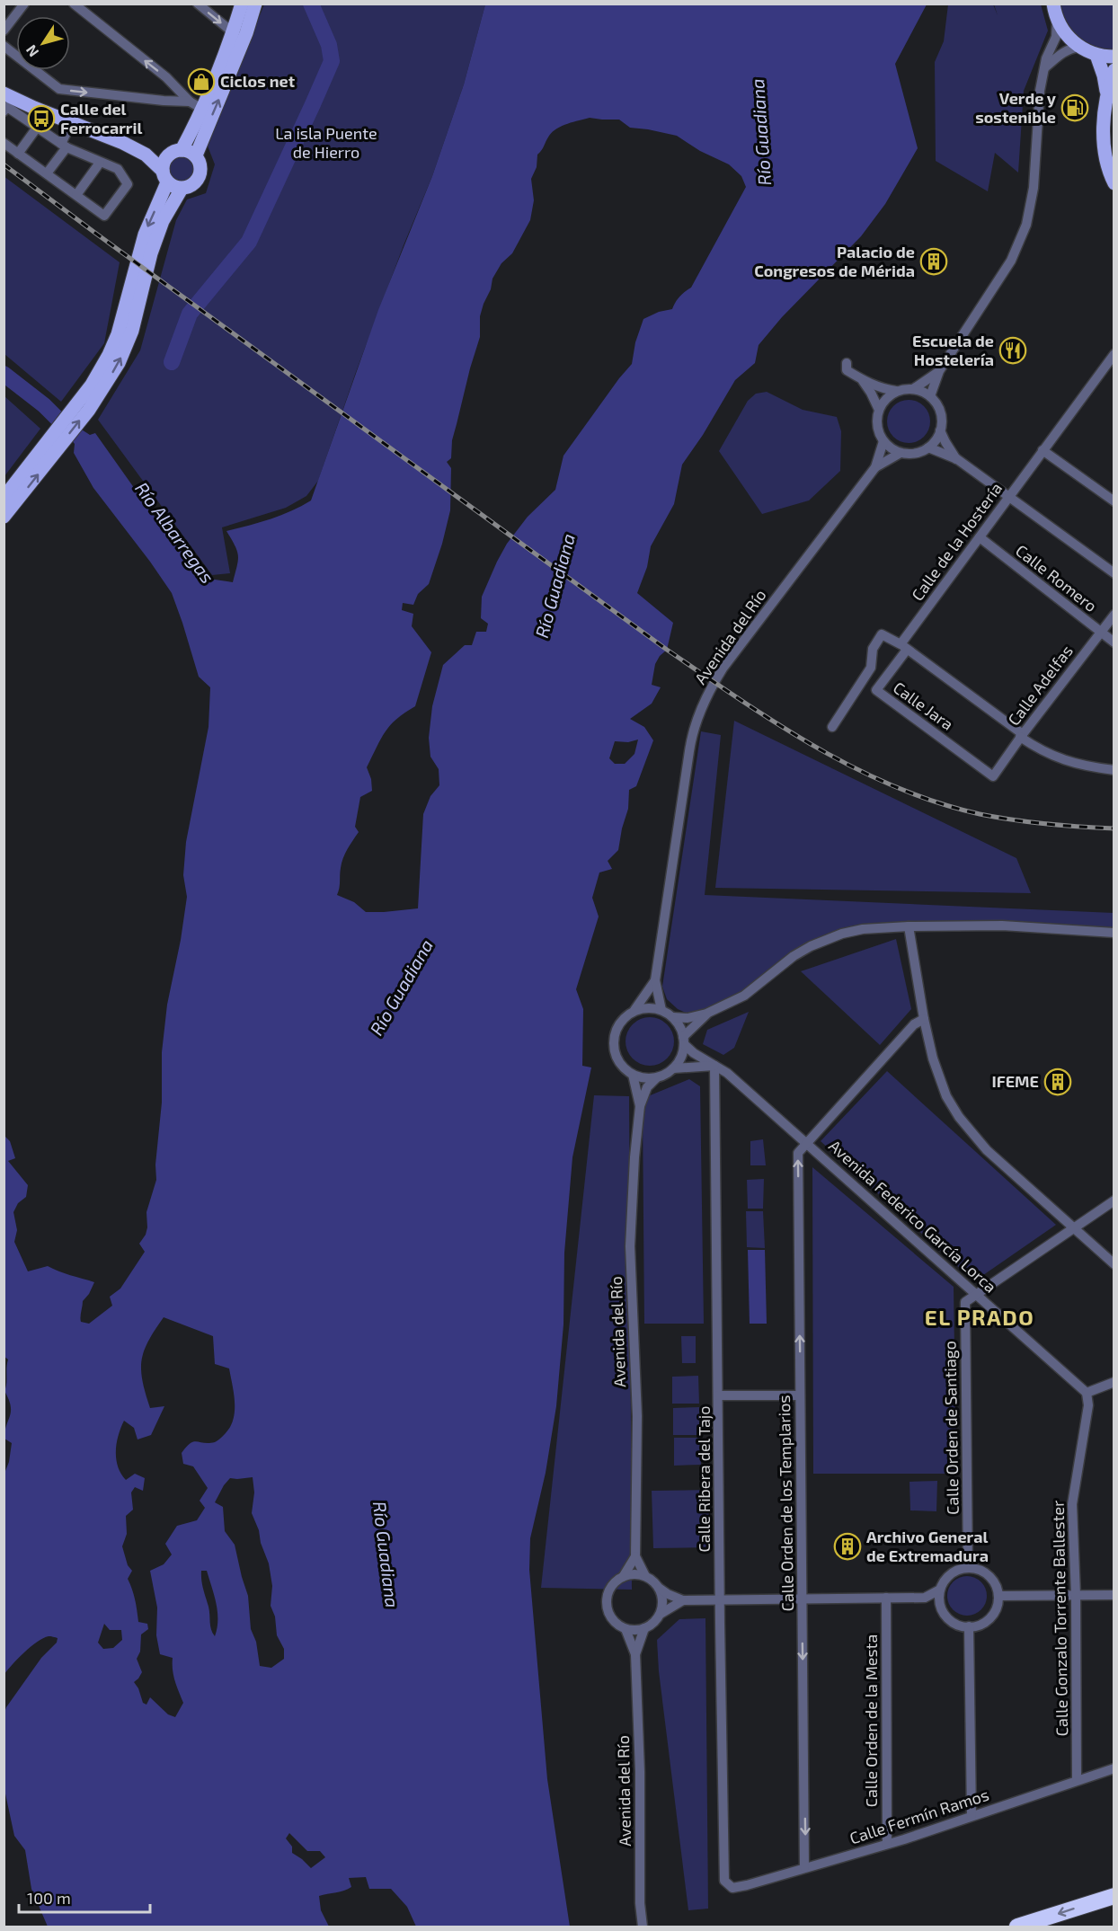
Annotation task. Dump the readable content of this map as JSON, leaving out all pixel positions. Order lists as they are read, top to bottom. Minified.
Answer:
{"streets":{"street":["Calle de la Hostería","Calle Romero","Avenida del Río","Calle Adelfas","Calle Jara","Avenida Federico García Lorca","Calle Orden de Santiago","Calle Ribera del Tajo","Calle Orden de los Templarios","Calle Gonzalo Torrente Ballester","Calle Orden de la Mesta","Calle Fermín Ramos"]},"crossings":[["Calle de la Hostería","Calle Romero"],["Calle de la Hostería","Calle Jara"],["Calle Romero","Calle Adelfas"],["Avenida del Río","Avenida Federico García Lorca"],["Calle Adelfas","Calle Jara"],["Avenida Federico García Lorca","Calle Orden de Santiago"],["Avenida Federico García Lorca","Calle Ribera del Tajo"],["Avenida Federico García Lorca","Calle Orden de los Templarios"],["Avenida Federico García Lorca","Calle Gonzalo Torrente Ballester"],["Calle Ribera del Tajo","Calle Fermín Ramos"],["Calle Orden de los Templarios","Calle Fermín Ramos"],["Calle Gonzalo Torrente Ballester","Calle Fermín Ramos"],["Calle Orden de la Mesta","Calle Fermín Ramos"]],"districts":["EL PRADO"],"water":["Río Guadiana","Río Albarregas"],"parks":["La isla Puente de Hierro"],"places":{"shop":["Ciclos net"],"fuel station":["Verde y sostenible"],"bus stop":["Calle del Ferrocarril"],"building":["Palacio de Congresos de Mérida","IFEME","Archivo General de Extremadura"],"restaurant":["Escuela de Hostelería"]},"scale_bar":"100 m","north":"bottom left"}
